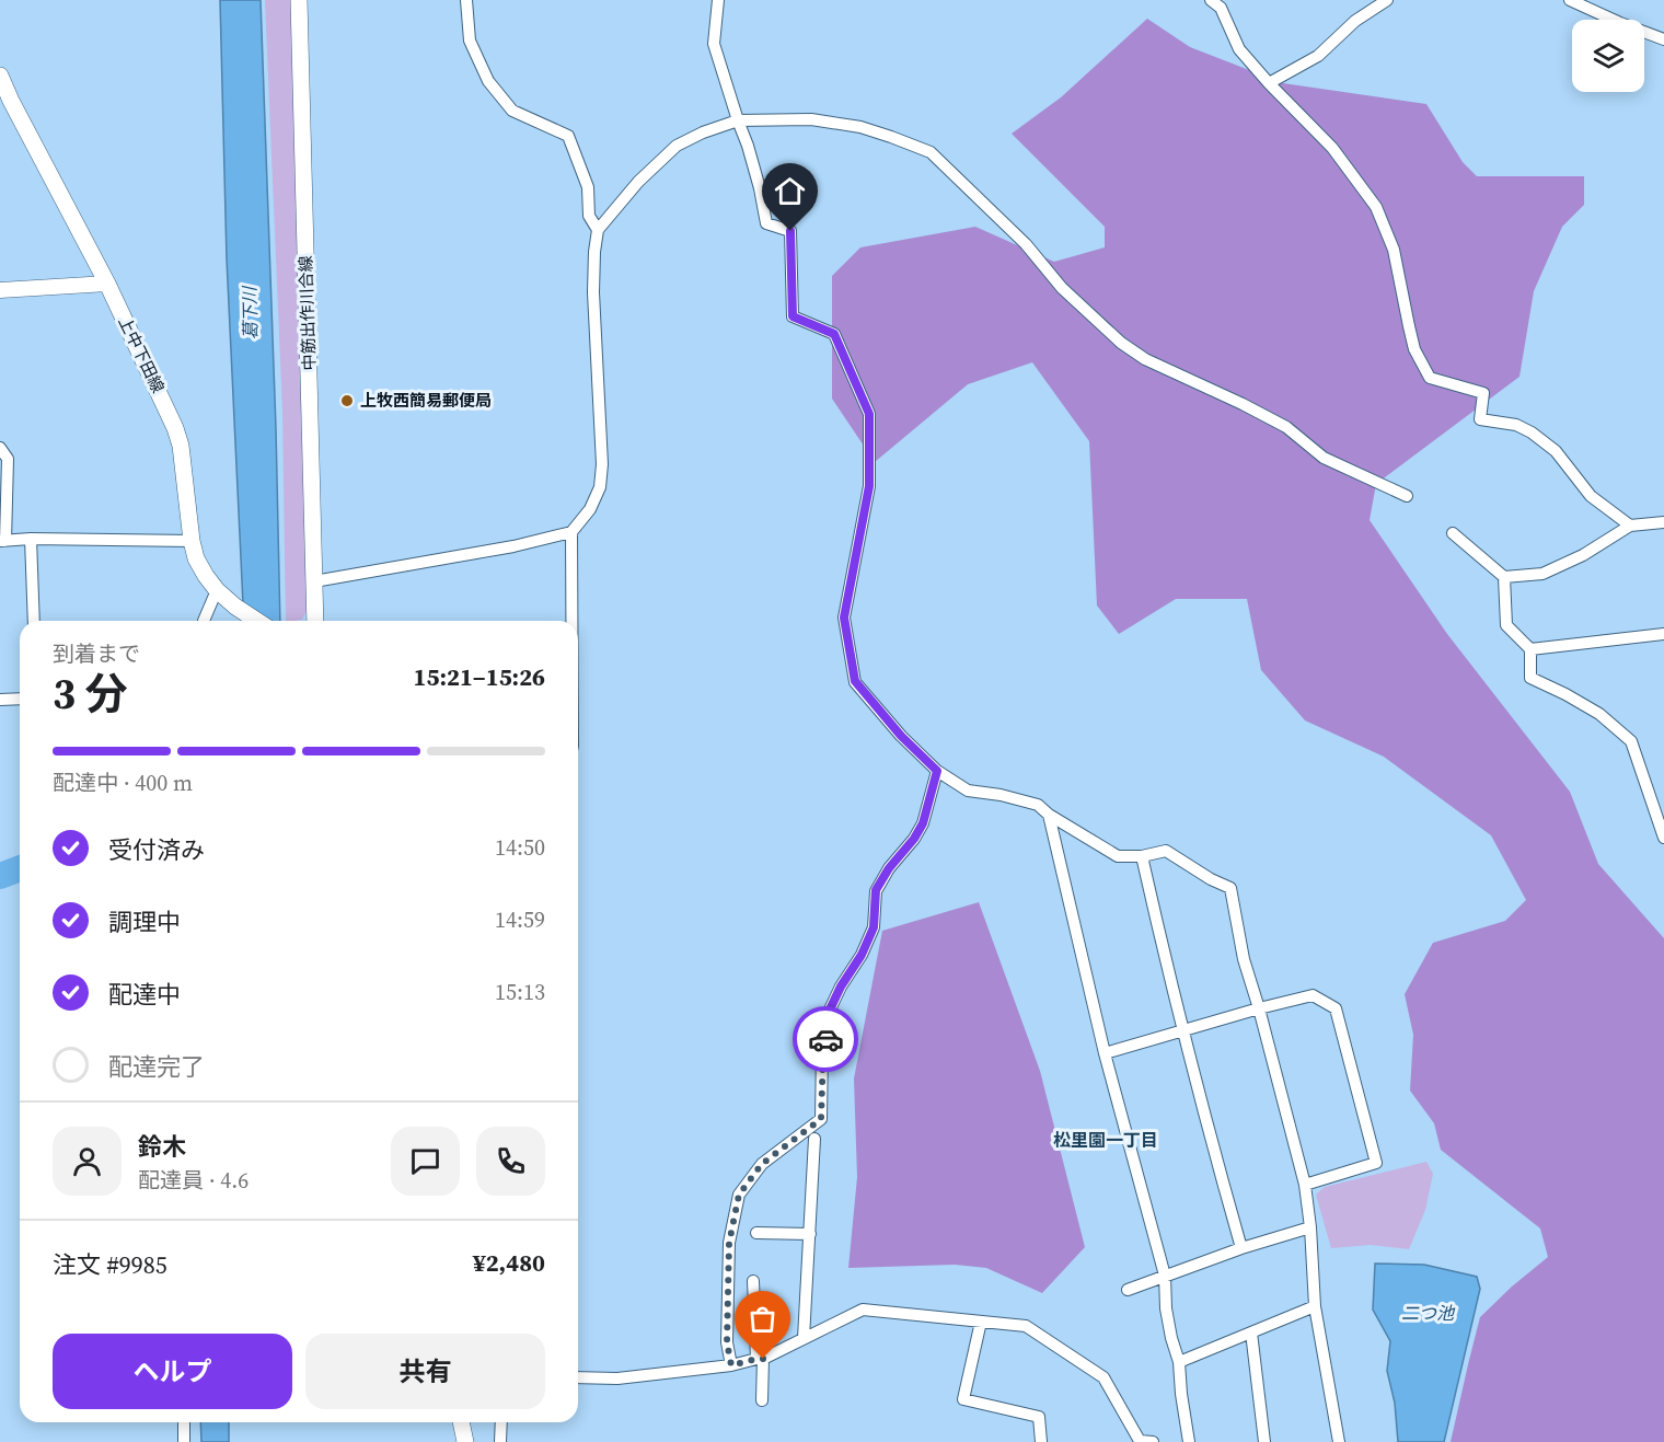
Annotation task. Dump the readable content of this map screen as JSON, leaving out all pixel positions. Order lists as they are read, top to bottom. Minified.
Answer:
{"streets":{"main road":["中筋出作川合線","上中下田線"]},"districts":["松里園一丁目"],"water":["葛下川","二つ池"],"places":["上牧西簡易郵便局"],"page":{"heading":["3 分","到着まで","15:21–15:26"],"panel":["鈴木","配達員 · 4.6","注文 #9985","¥2,480"],"bar":"配達中 · 400 m","list":[["受付済み","14:50"],["調理中","14:59"],["配達中","15:13"],"配達完了"],"buttons":["ヘルプ","共有"]}}
